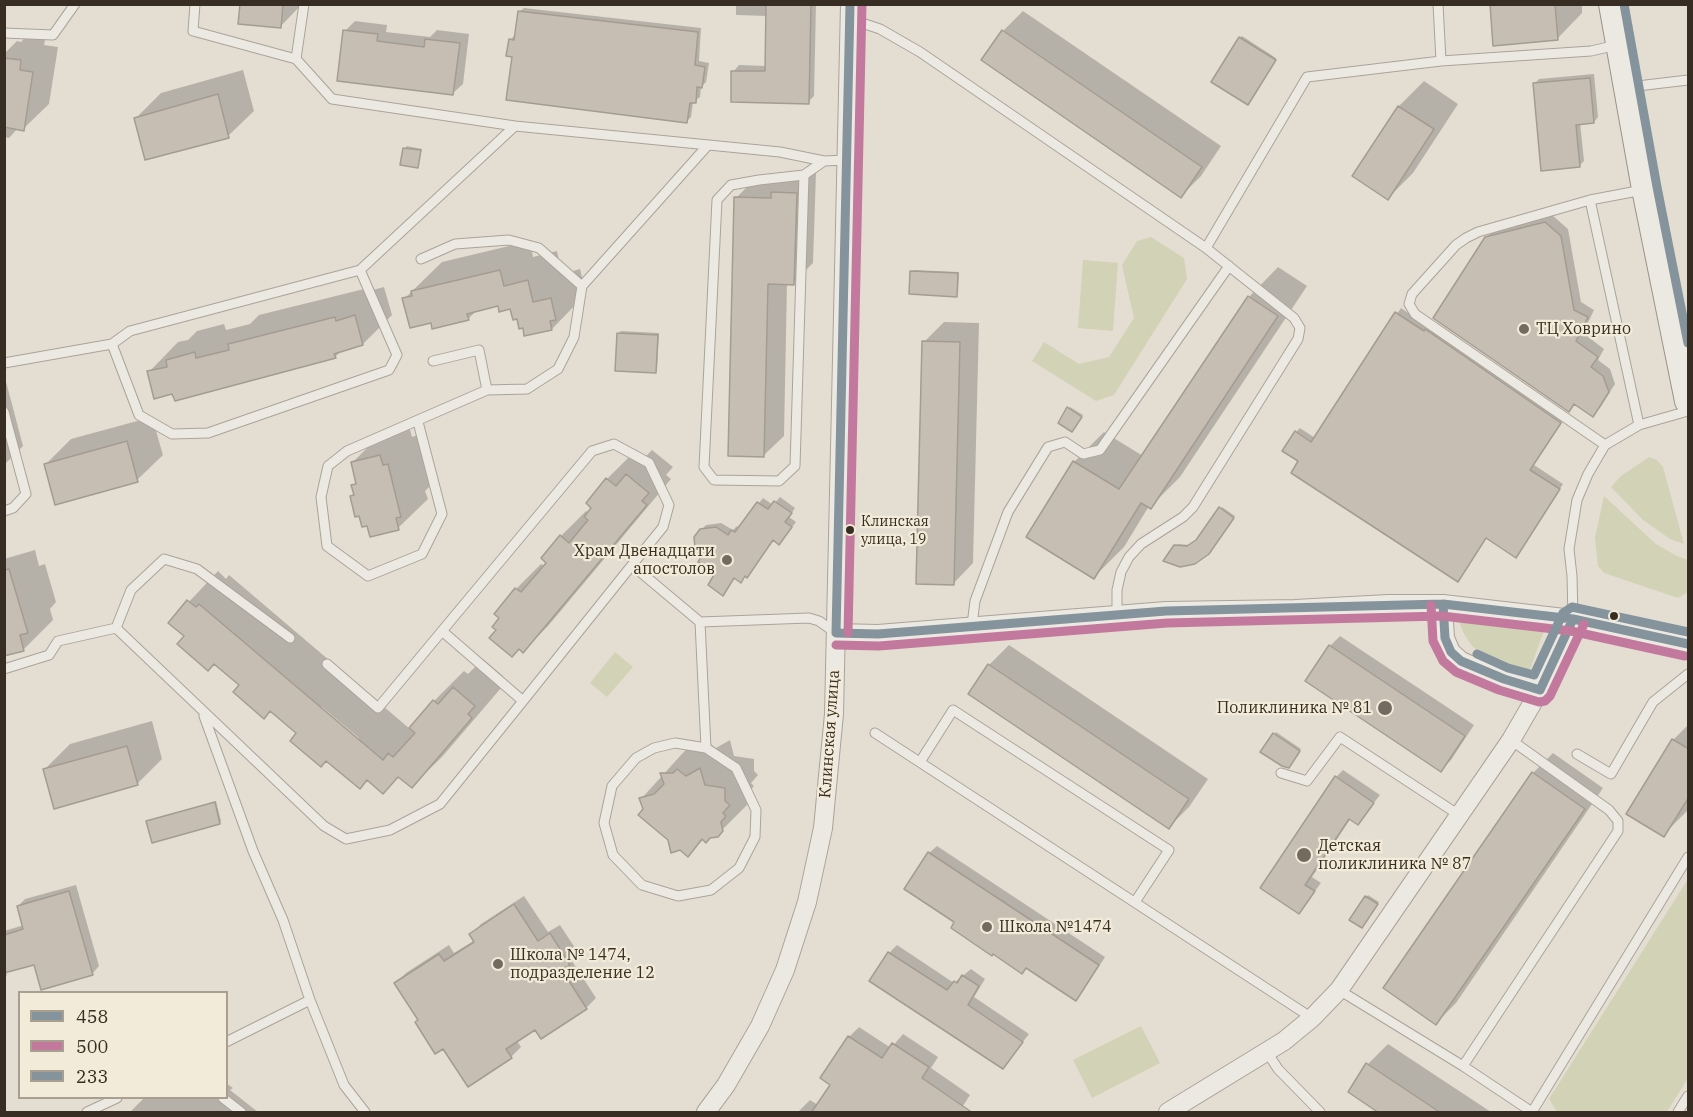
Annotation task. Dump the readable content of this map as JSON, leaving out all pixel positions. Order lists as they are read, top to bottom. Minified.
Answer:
{"streets":{"street":["Клинская улица"]},"places":["ТЦ Ховрино","Клинская улица, 19","Храм Двенадцати апостолов","Поликлиника № 81","Детская поликлиника № 87","Школа №1474","Школа № 1474, подразделение 12"],"lines":["transit line 458","transit line 500","transit line 233"],"legend":["458","500","233"]}
